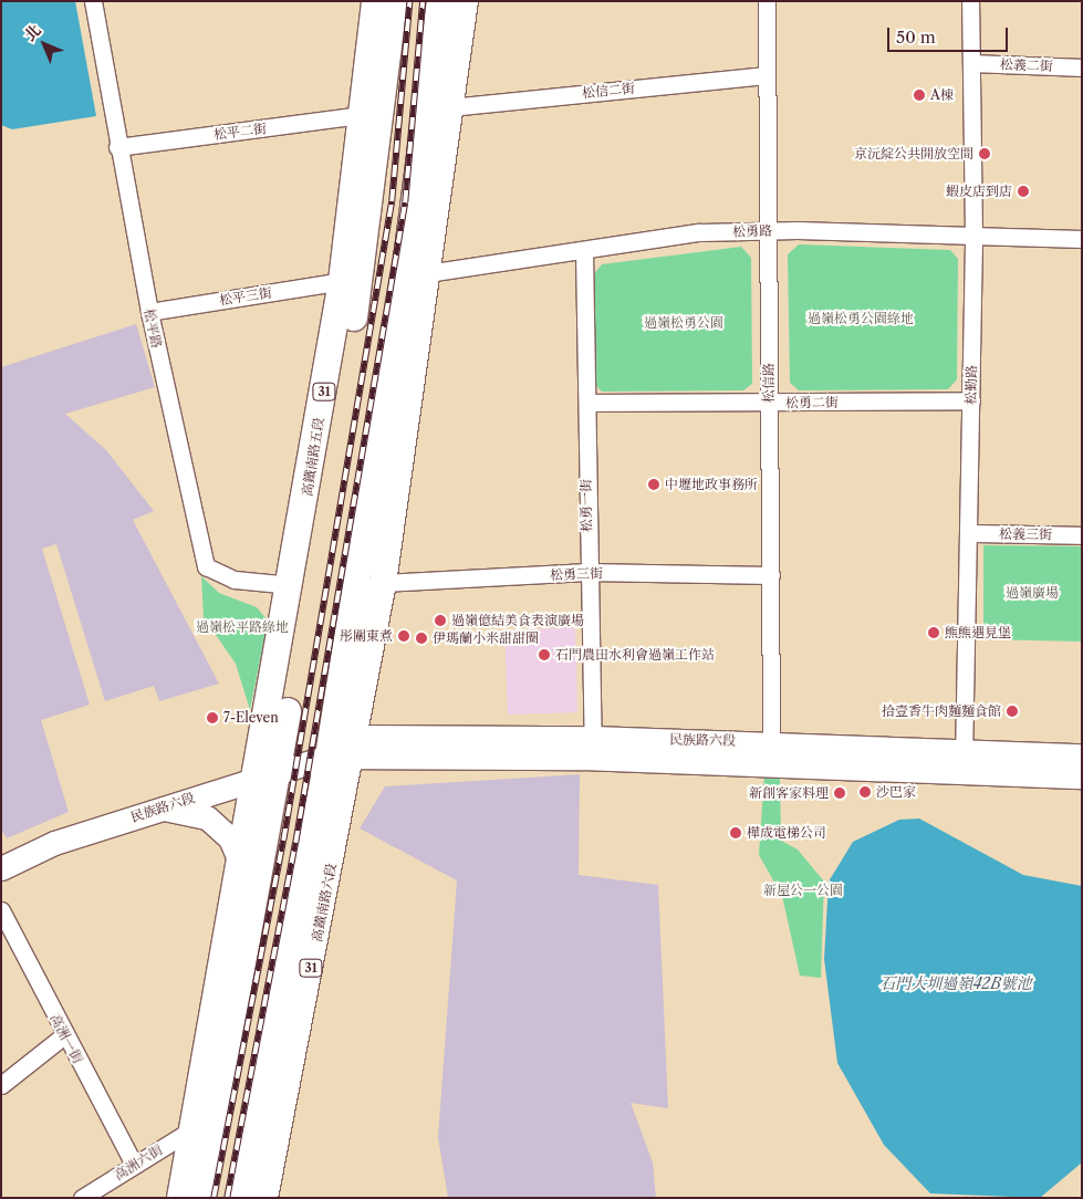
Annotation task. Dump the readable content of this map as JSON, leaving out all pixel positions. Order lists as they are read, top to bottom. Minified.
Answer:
{"streets":{"main road":["31","高鐵南路五段","民族路六段","高鐵南路六段"],"street":["松義二街","松信二街","松平二街","松勇路","松平三街","松平路","松信路","松勤路","松勇二街","松勇一街","松義三街","松勇三街","高洲一街","高洲六街"]},"crossings":[["松義二街","松勤路"],["松信二街","松信路"],["松信二街","31"],["松平二街","松平路"],["松平二街","高鐵南路五段"],["松勇路","松信路"],["松勇路","松勤路"],["松勇路","31"],["松勇路","松勇一街"],["松平三街","松平路"],["松平三街","高鐵南路五段"],["松平路","高鐵南路五段"],["松信路","松勇二街"],["松信路","松勇三街"],["松信路","民族路六段"],["松勤路","松勇二街"],["松勤路","松義三街"],["松勤路","民族路六段"],["31","高鐵南路五段"],["31","松勇三街"],["31","民族路六段"],["31","高鐵南路六段"],["31","高洲六街"],["松勇二街","松勇一街"],["高鐵南路五段","民族路六段"],["松勇一街","松勇三街"],["松勇一街","民族路六段"],["民族路六段","高鐵南路六段"],["高洲一街","高洲六街"]],"water":["石門大圳過嶺42B號池"],"parks":["過嶺松勇公園綠地","過嶺松勇公園","過嶺廣場","過嶺松平路綠地","新屋公一公園"],"places":["A棟","京沅綻公共開放空間","蝦皮店到店","中壢地政事務所","過嶺億結美食表演廣場","熊熊遇見堡","彤關東煮","伊瑪蘭小米甜甜圈","石門農田水利會過嶺工作站","拾壹香牛肉麵麵食館","7-Eleven","沙巴家","新創客家料理","樺成電梯公司"],"scale_bar":"50 m","north":"top left"}
